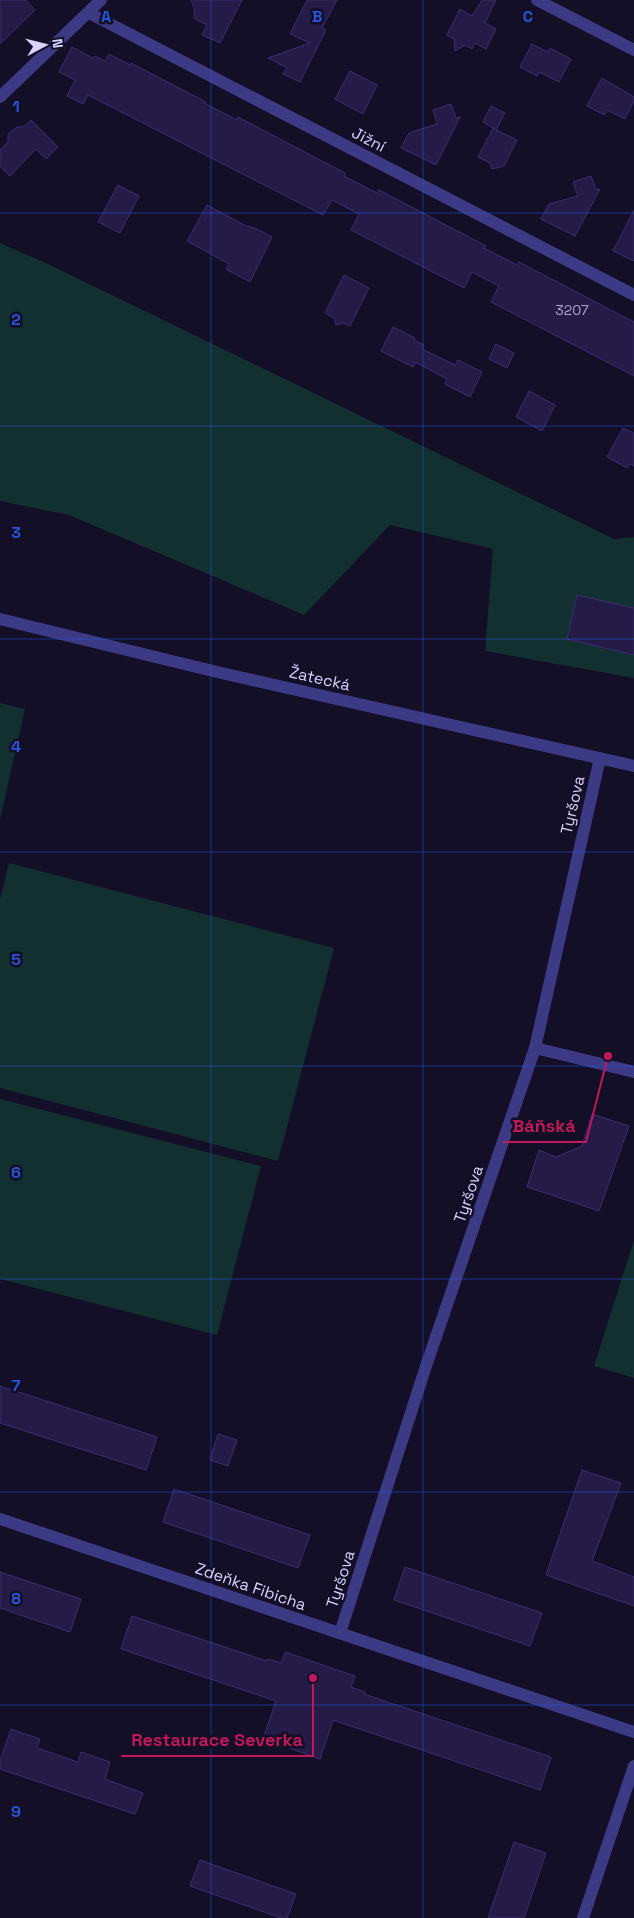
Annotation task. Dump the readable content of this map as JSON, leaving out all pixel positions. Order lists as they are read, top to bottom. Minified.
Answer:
{"streets":{"street":["Jižní","Žatecká","Tyršova","Zdeňka Fibicha"]},"crossings":[["Žatecká","Tyršova"],["Tyršova","Zdeňka Fibicha"]],"places":["Báňská","Restaurace Severka"],"house_numbers":["3207"],"north":"right","grid":{"columns":["A","B","C"],"rows":["1","2","3","4","5","6","7","8","9"]}}
